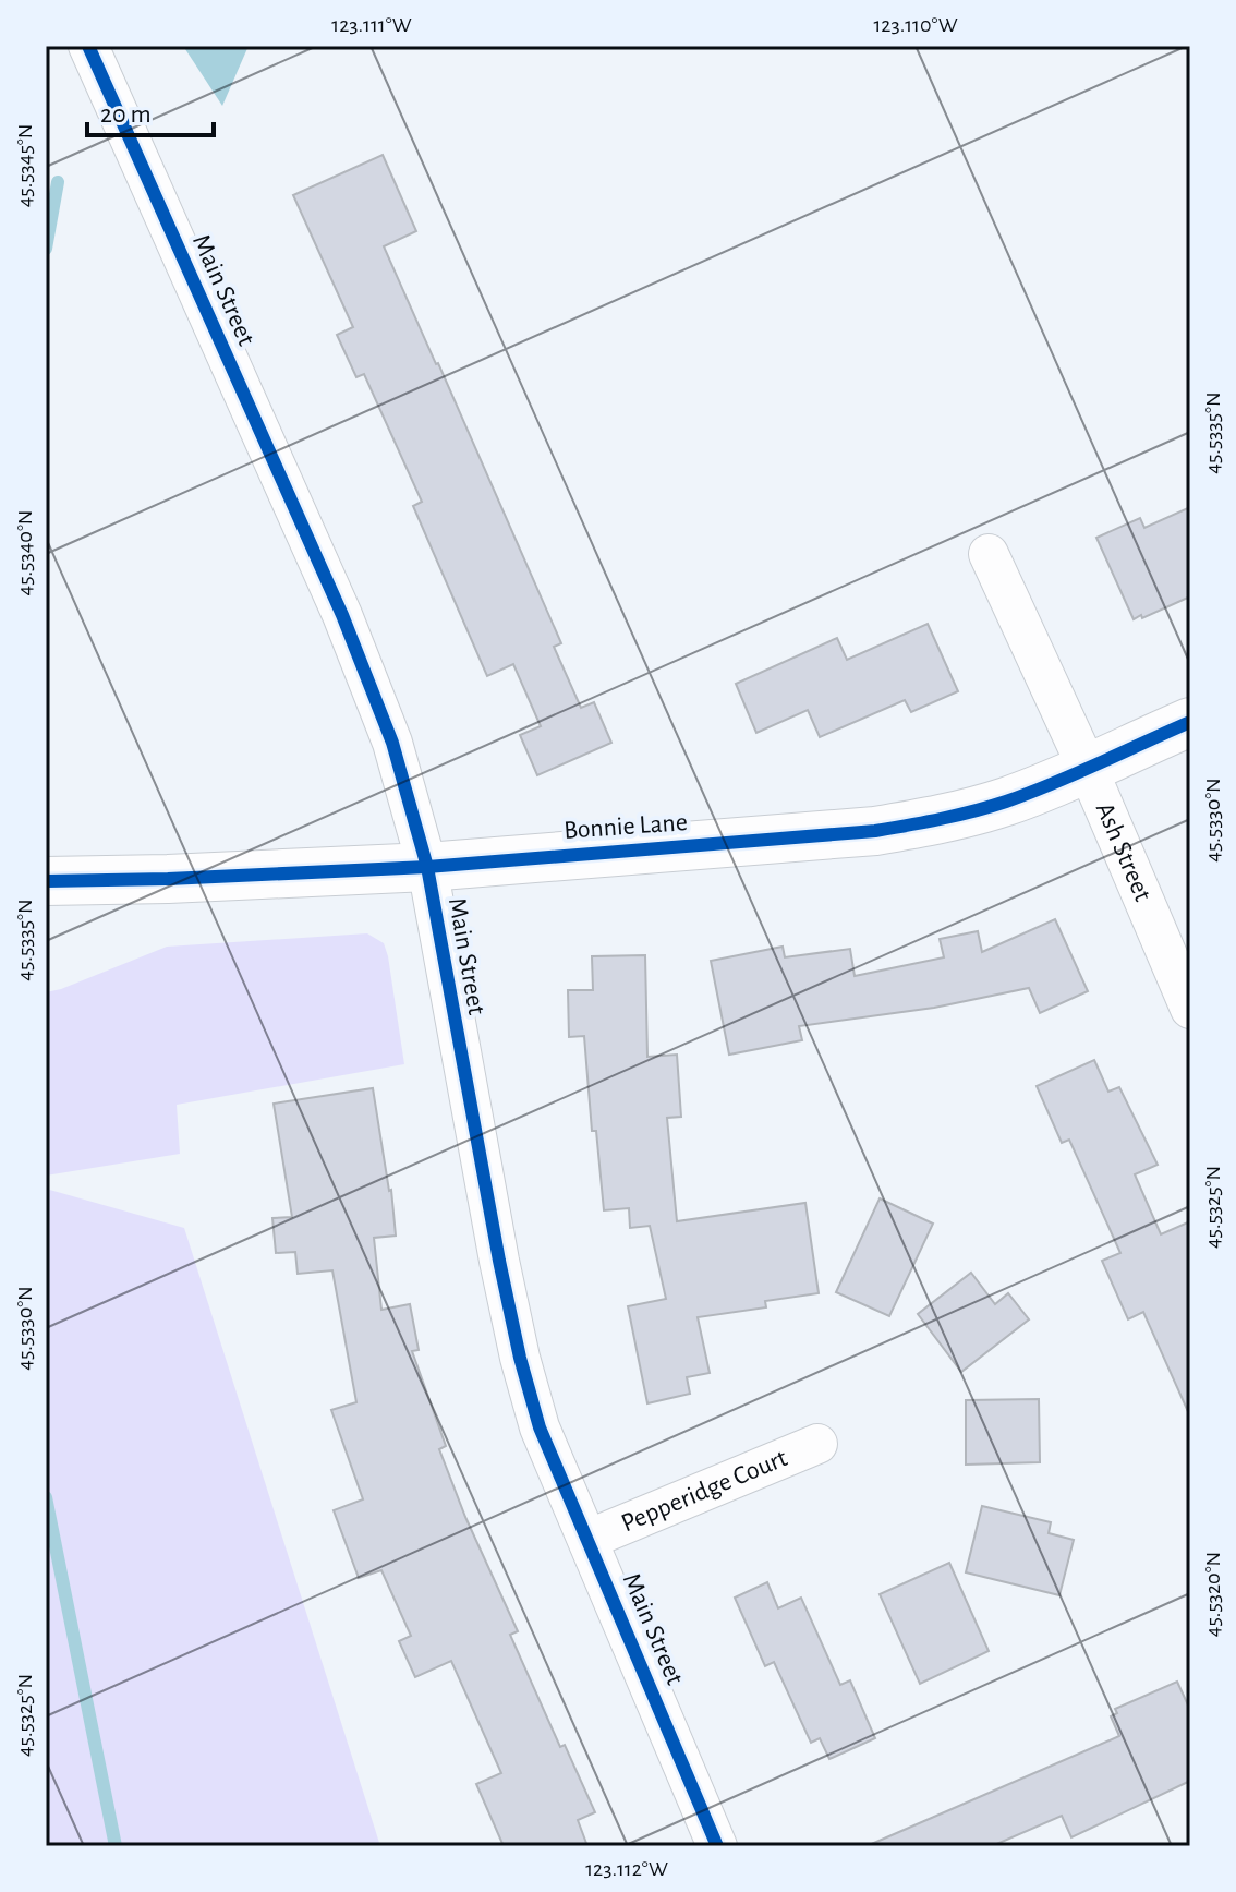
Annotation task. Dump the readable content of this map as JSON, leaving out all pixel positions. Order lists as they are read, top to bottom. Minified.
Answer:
{"streets":{"street":["Main Street","Bonnie Lane","Ash Street","Pepperidge Court"]},"crossings":[["Main Street","Bonnie Lane"],["Main Street","Pepperidge Court"],["Bonnie Lane","Ash Street"]],"scale_bar":"20 m","coordinates":["123.111°W","123.110°W","45.5345°N","45.5335°N","45.5340°N","45.5330°N","45.5325°N","45.5320°N","123.112°W"]}
